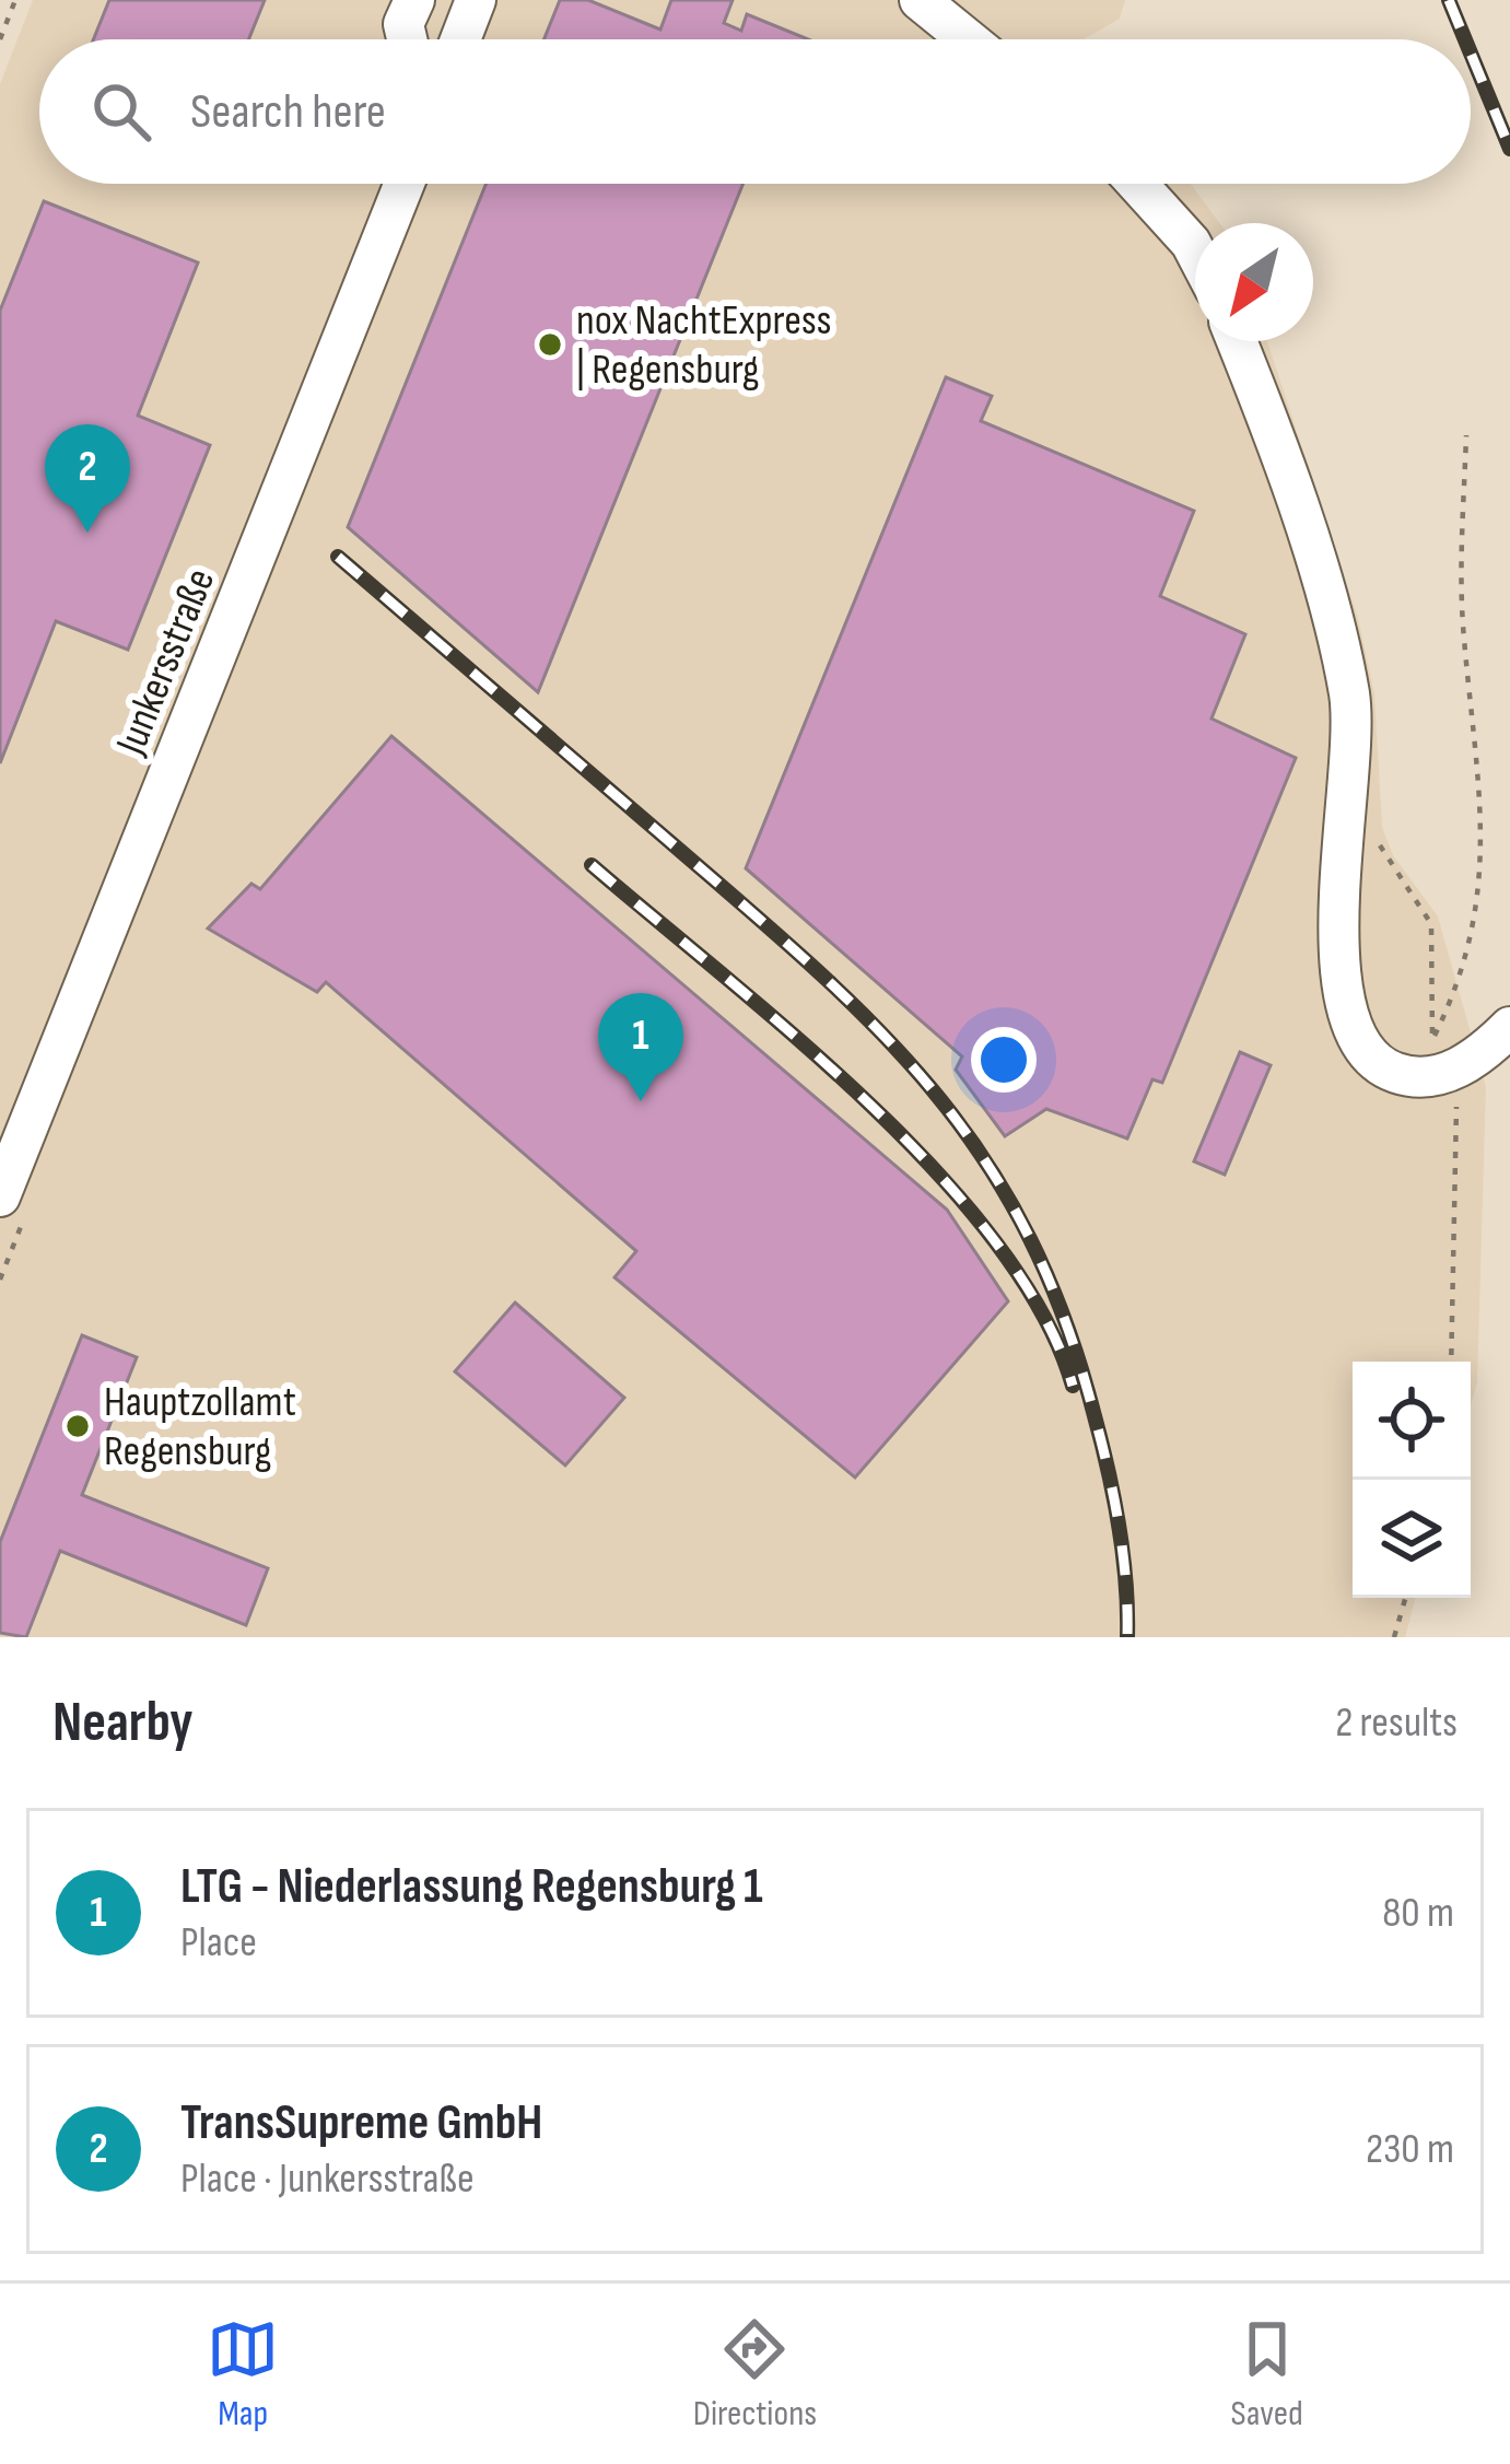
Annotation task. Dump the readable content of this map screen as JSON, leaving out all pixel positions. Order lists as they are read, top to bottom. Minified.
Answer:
{"streets":{"street":["Junkersstraße"]},"places":["nox NachtExpress | Regensburg","Hauptzollamt Regensburg"],"north":"bottom left","page":{"search":"Search here","pins":["2","1"],"heading":["Nearby","2 results"],"list":[{"mark":"1","name":"LTG - Niederlassung Regensburg 1","note":"Place","value":"80 m"},{"mark":"2","name":"TransSupreme GmbH","note":"Place · Junkersstraße","value":"230 m"}],"nav":["Map","Directions","Saved"]}}
